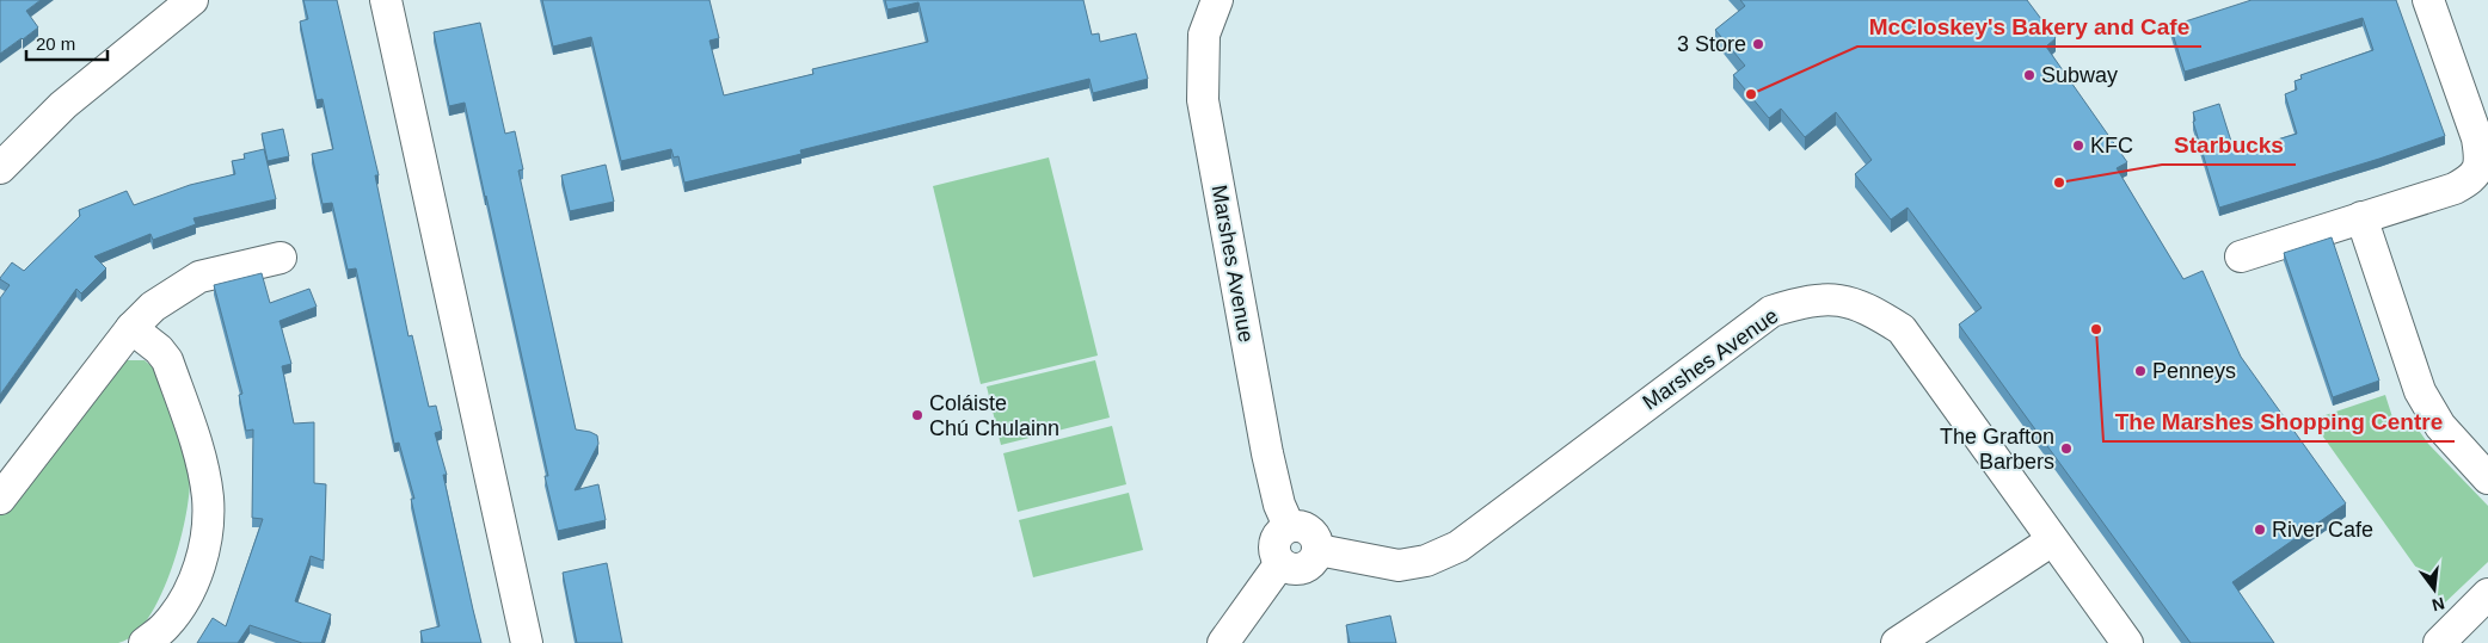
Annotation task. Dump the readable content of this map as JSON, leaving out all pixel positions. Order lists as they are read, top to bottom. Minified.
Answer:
{"streets":{"street":["Marshes Avenue"]},"places":["3 Store","Subway","McCloskey's Bakery and Cafe","KFC","Starbucks","The Marshes Shopping Centre","Penneys","Coláiste Chú Chulainn","The Grafton Barbers","River Cafe"],"scale_bar":"20 m","north":"bottom"}
